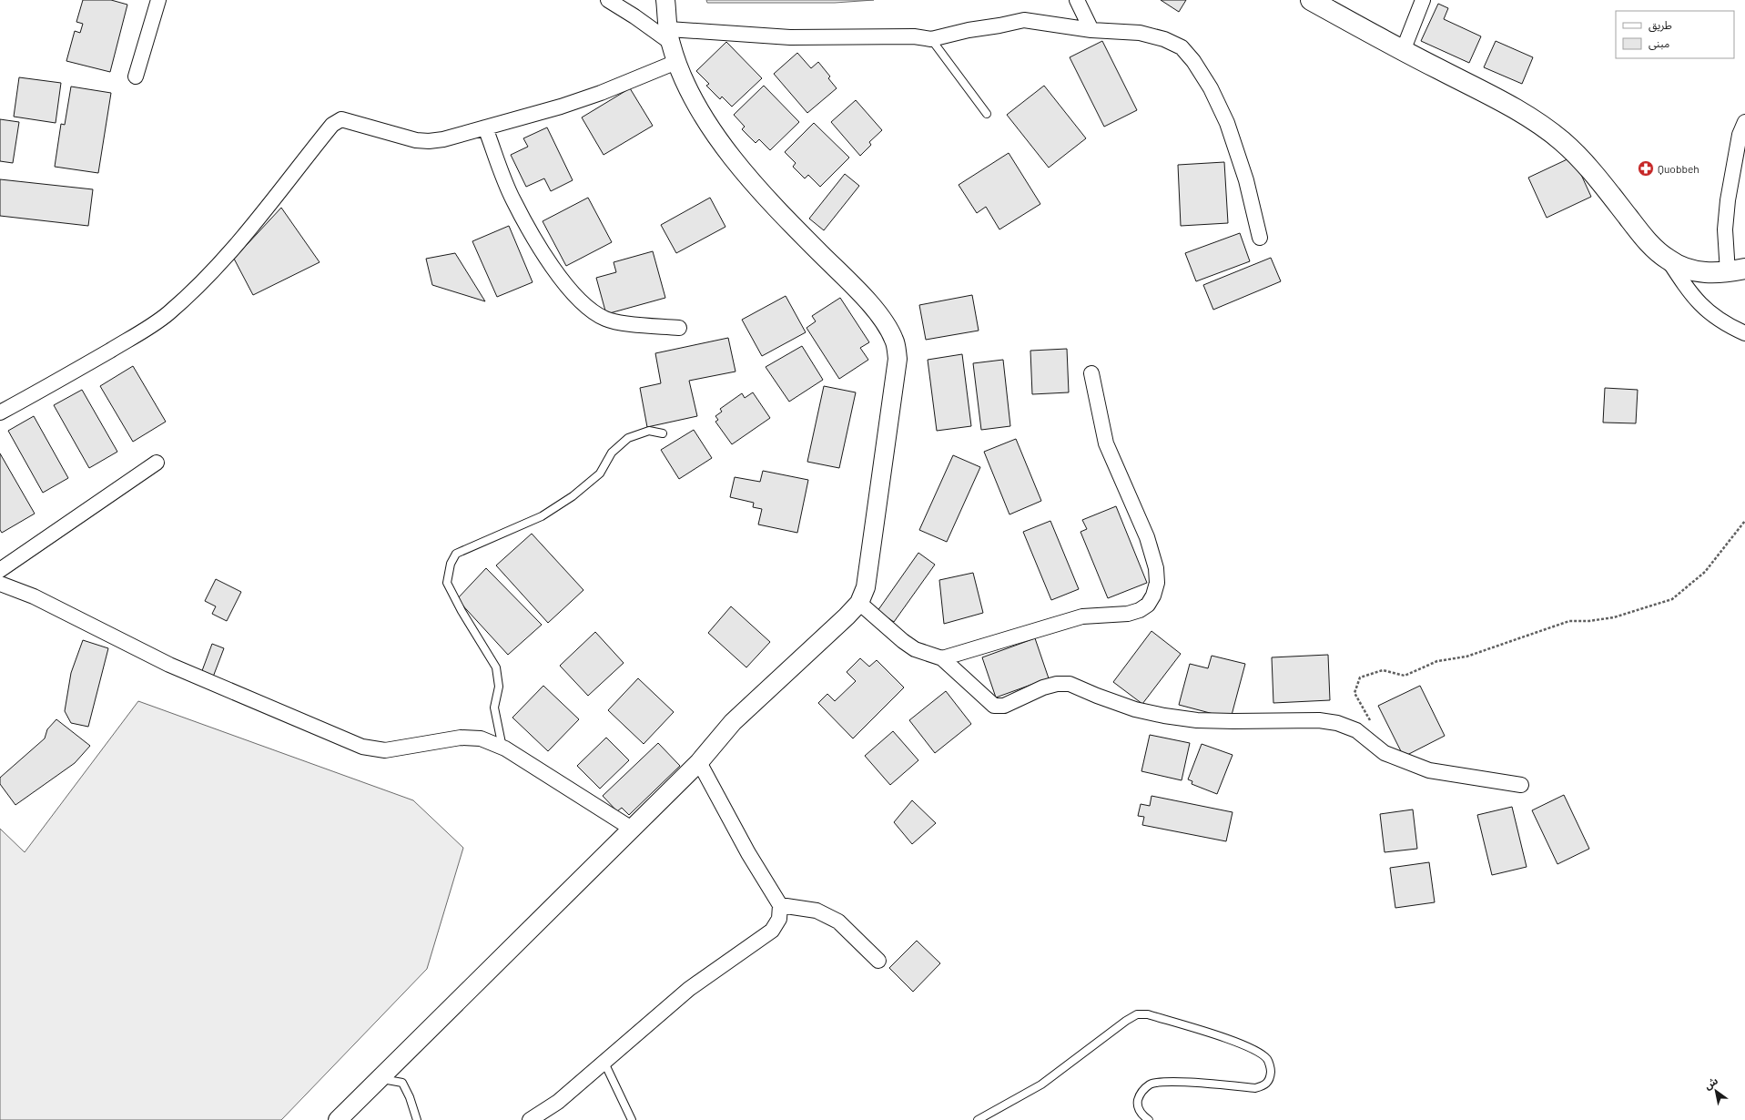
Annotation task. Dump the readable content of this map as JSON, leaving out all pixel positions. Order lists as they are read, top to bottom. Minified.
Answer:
{"places":{"pharmacy":["Quobbeh"]},"legend":["طريق","مبنى"],"north":"top left"}
